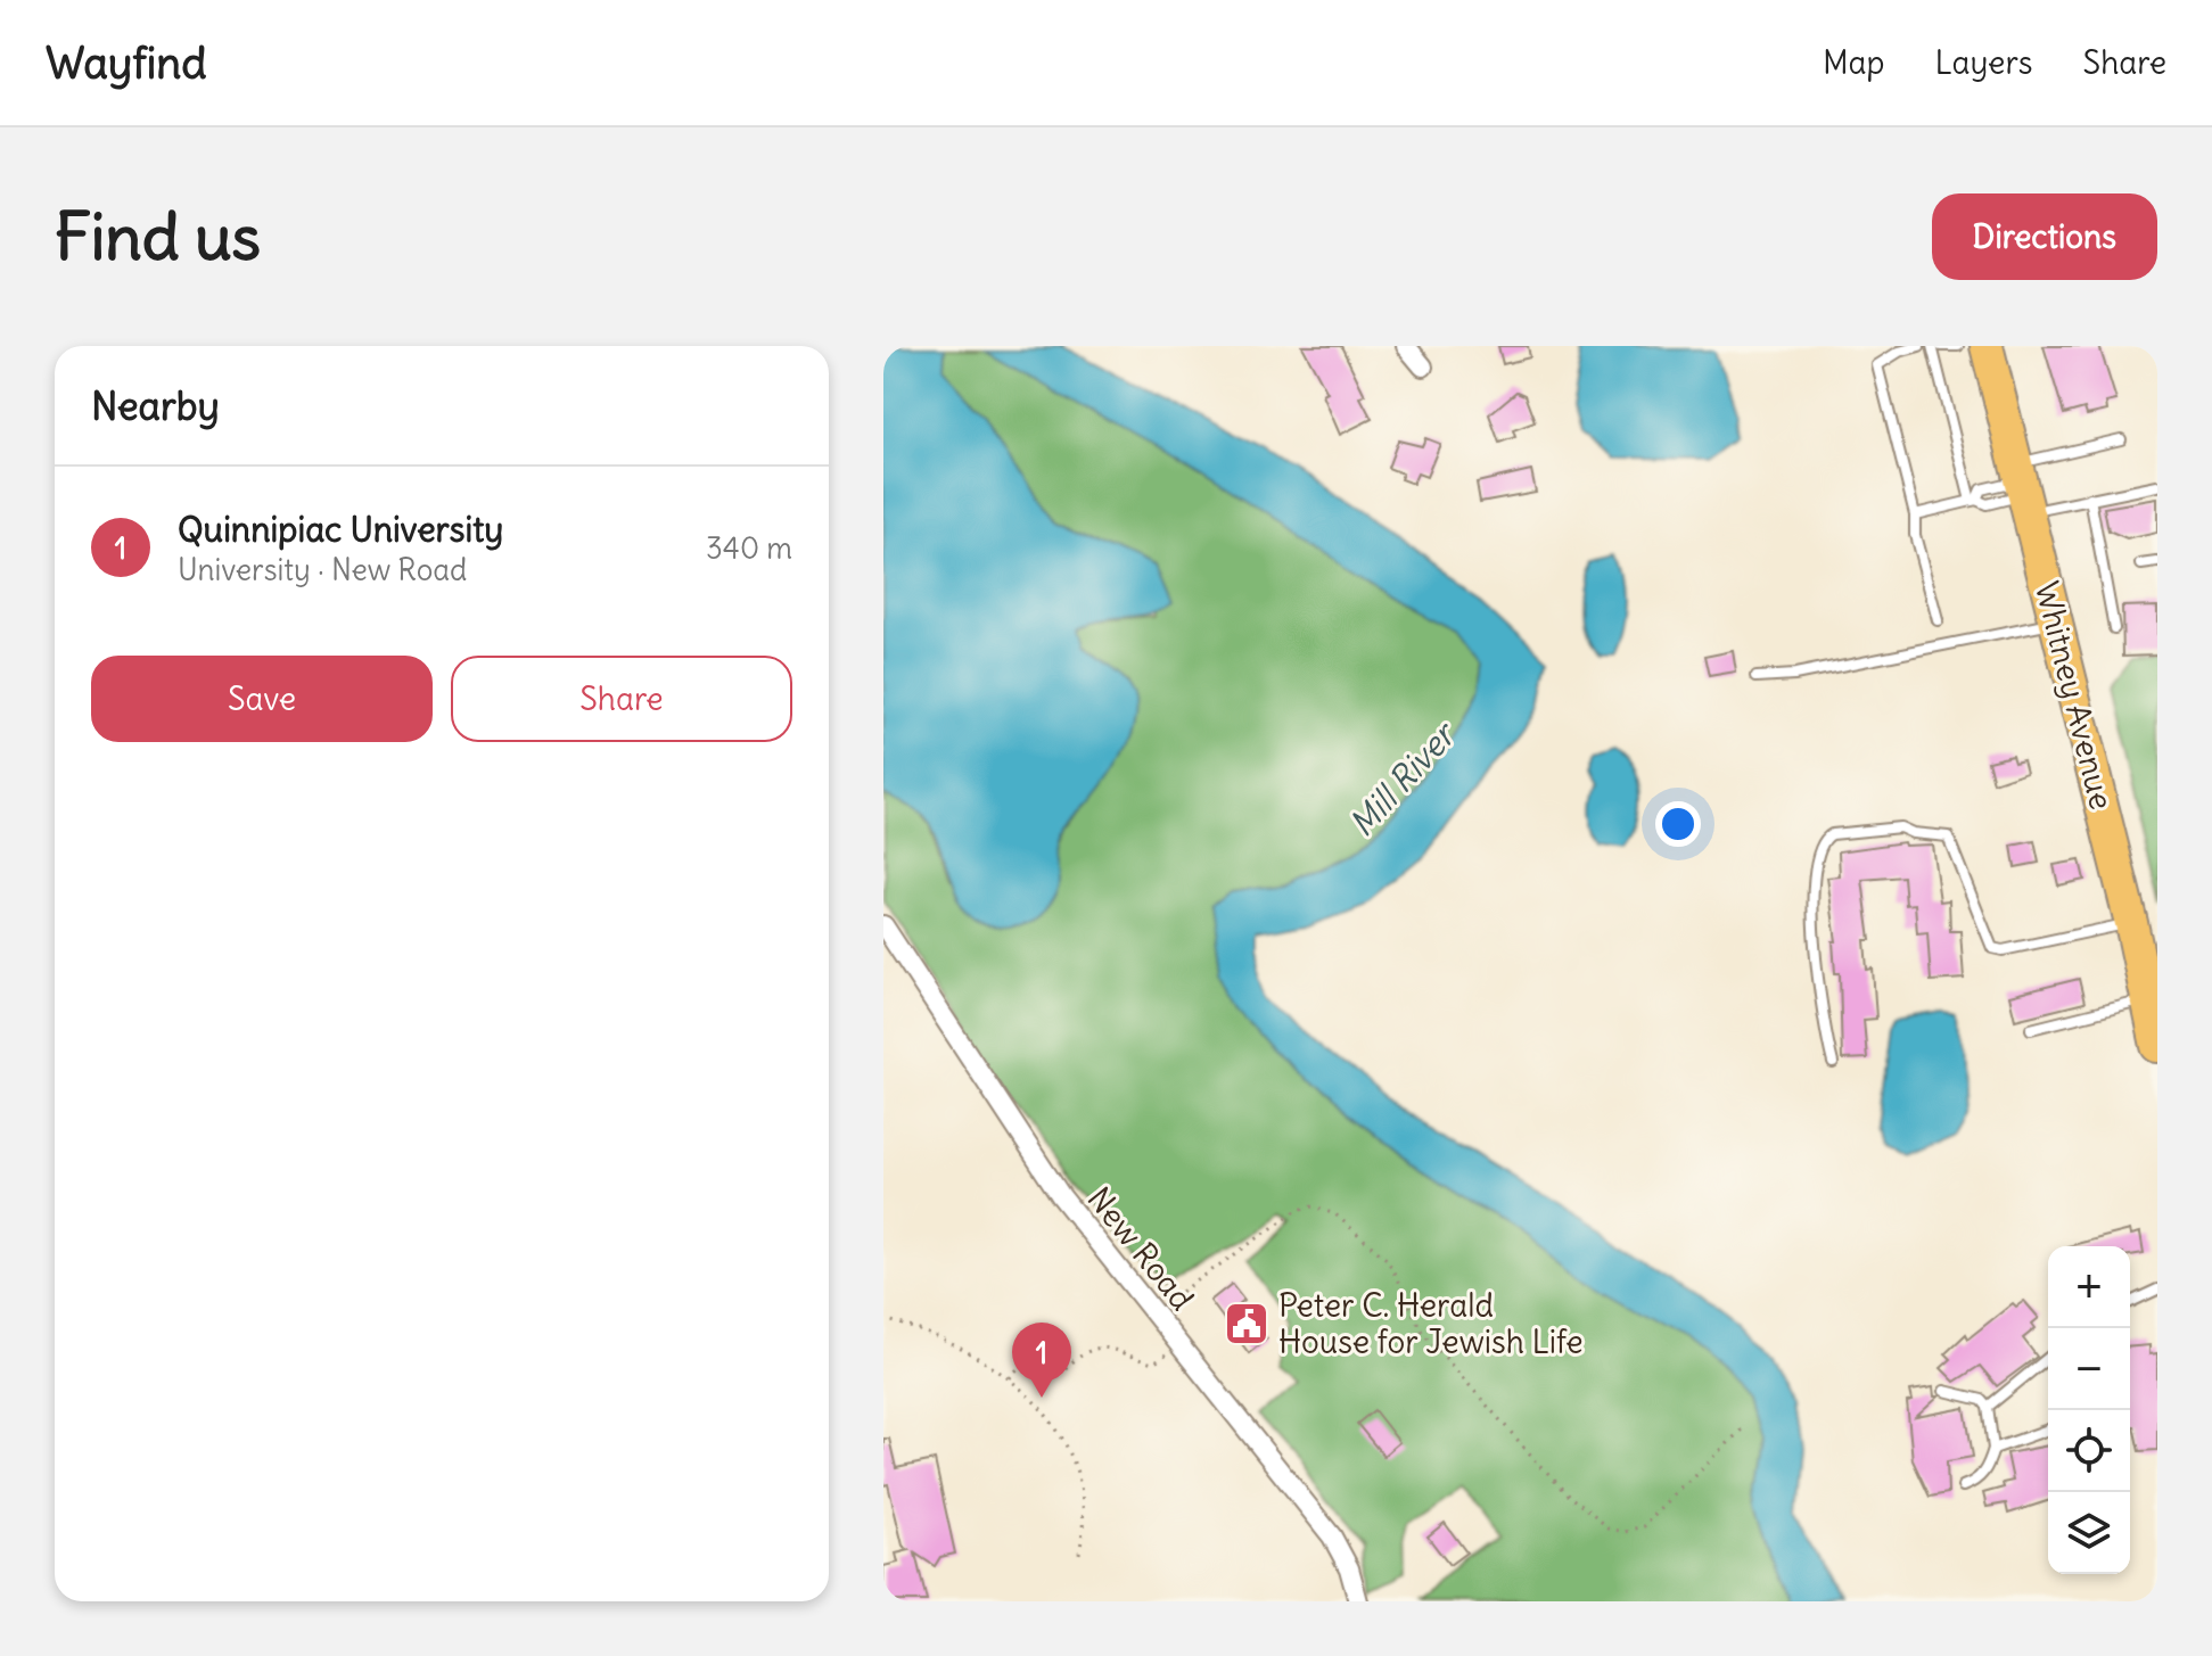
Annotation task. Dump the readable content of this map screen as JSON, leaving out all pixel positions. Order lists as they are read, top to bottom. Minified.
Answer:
{"streets":{"highway":["Whitney Avenue"],"street":["New Road"]},"water":["Mill River"],"places":{"public building":["Peter C. Herald House for Jewish Life"]},"page":{"header":"Wayfind","nav":["Map","Layers","Share"],"buttons":["Directions",["Save","Share"]],"title":"Find us","heading":"Nearby","list":[{"mark":"1","name":"Quinnipiac University","note":"University · New Road","value":"340 m"}],"map_buttons":["+","−"],"pins":"1"}}
